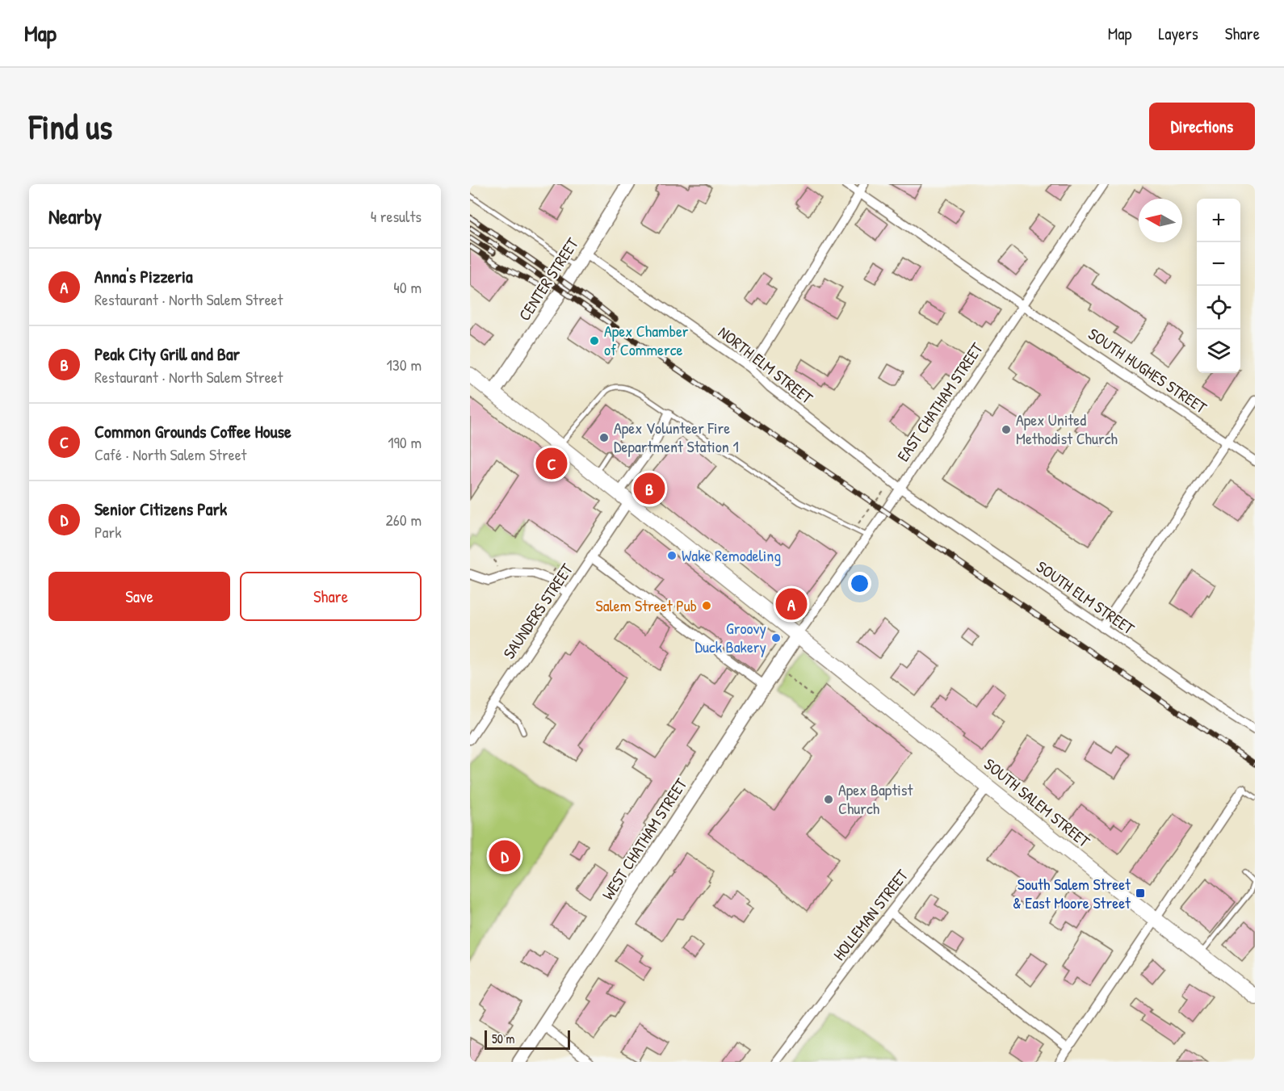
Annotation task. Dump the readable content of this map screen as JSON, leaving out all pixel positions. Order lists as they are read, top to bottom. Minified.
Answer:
{"streets":{"main road":["SOUTH SALEM STREET"],"street":["CENTER STREET","NORTH ELM STREET","SOUTH HUGHES STREET","EAST CHATHAM STREET","SOUTH ELM STREET","SAUNDERS STREET","WEST CHATHAM STREET","HOLLEMAN STREET"]},"crossings":[["CENTER STREET","NORTH ELM STREET"],["CENTER STREET","SOUTH SALEM STREET"],["NORTH ELM STREET","EAST CHATHAM STREET"],["NORTH ELM STREET","SOUTH ELM STREET"],["SOUTH HUGHES STREET","EAST CHATHAM STREET"],["EAST CHATHAM STREET","SOUTH ELM STREET"],["EAST CHATHAM STREET","SOUTH SALEM STREET"],["EAST CHATHAM STREET","WEST CHATHAM STREET"],["SAUNDERS STREET","SOUTH SALEM STREET"],["SOUTH SALEM STREET","WEST CHATHAM STREET"],["SOUTH SALEM STREET","HOLLEMAN STREET"]],"places":{"other":["Apex Chamber of Commerce","Apex United Methodist Church","Apex Volunteer Fire Department Station 1","Wake Remodeling","Salem Street Pub","Groovy Duck Bakery","Apex Baptist Church"],"transit":["South Salem Street & East Moore Street"]},"scale_bar":"50 m","north":"left","page":{"header":"Map","nav":["Map","Layers","Share"],"buttons":["Directions",["Save","Share"]],"title":"Find us","heading":["Nearby","4 results"],"map_buttons":["+","−"],"list":[{"mark":"A","name":"Anna's Pizzeria","note":"Restaurant · North Salem Street","value":"40 m"},{"mark":"B","name":"Peak City Grill and Bar","note":"Restaurant · North Salem Street","value":"130 m"},{"mark":"C","name":"Common Grounds Coffee House","note":"Café · North Salem Street","value":"190 m"},{"mark":"D","name":"Senior Citizens Park","note":"Park","value":"260 m"}],"pins":["C","B","A","D"],"scale":"50 m"}}
